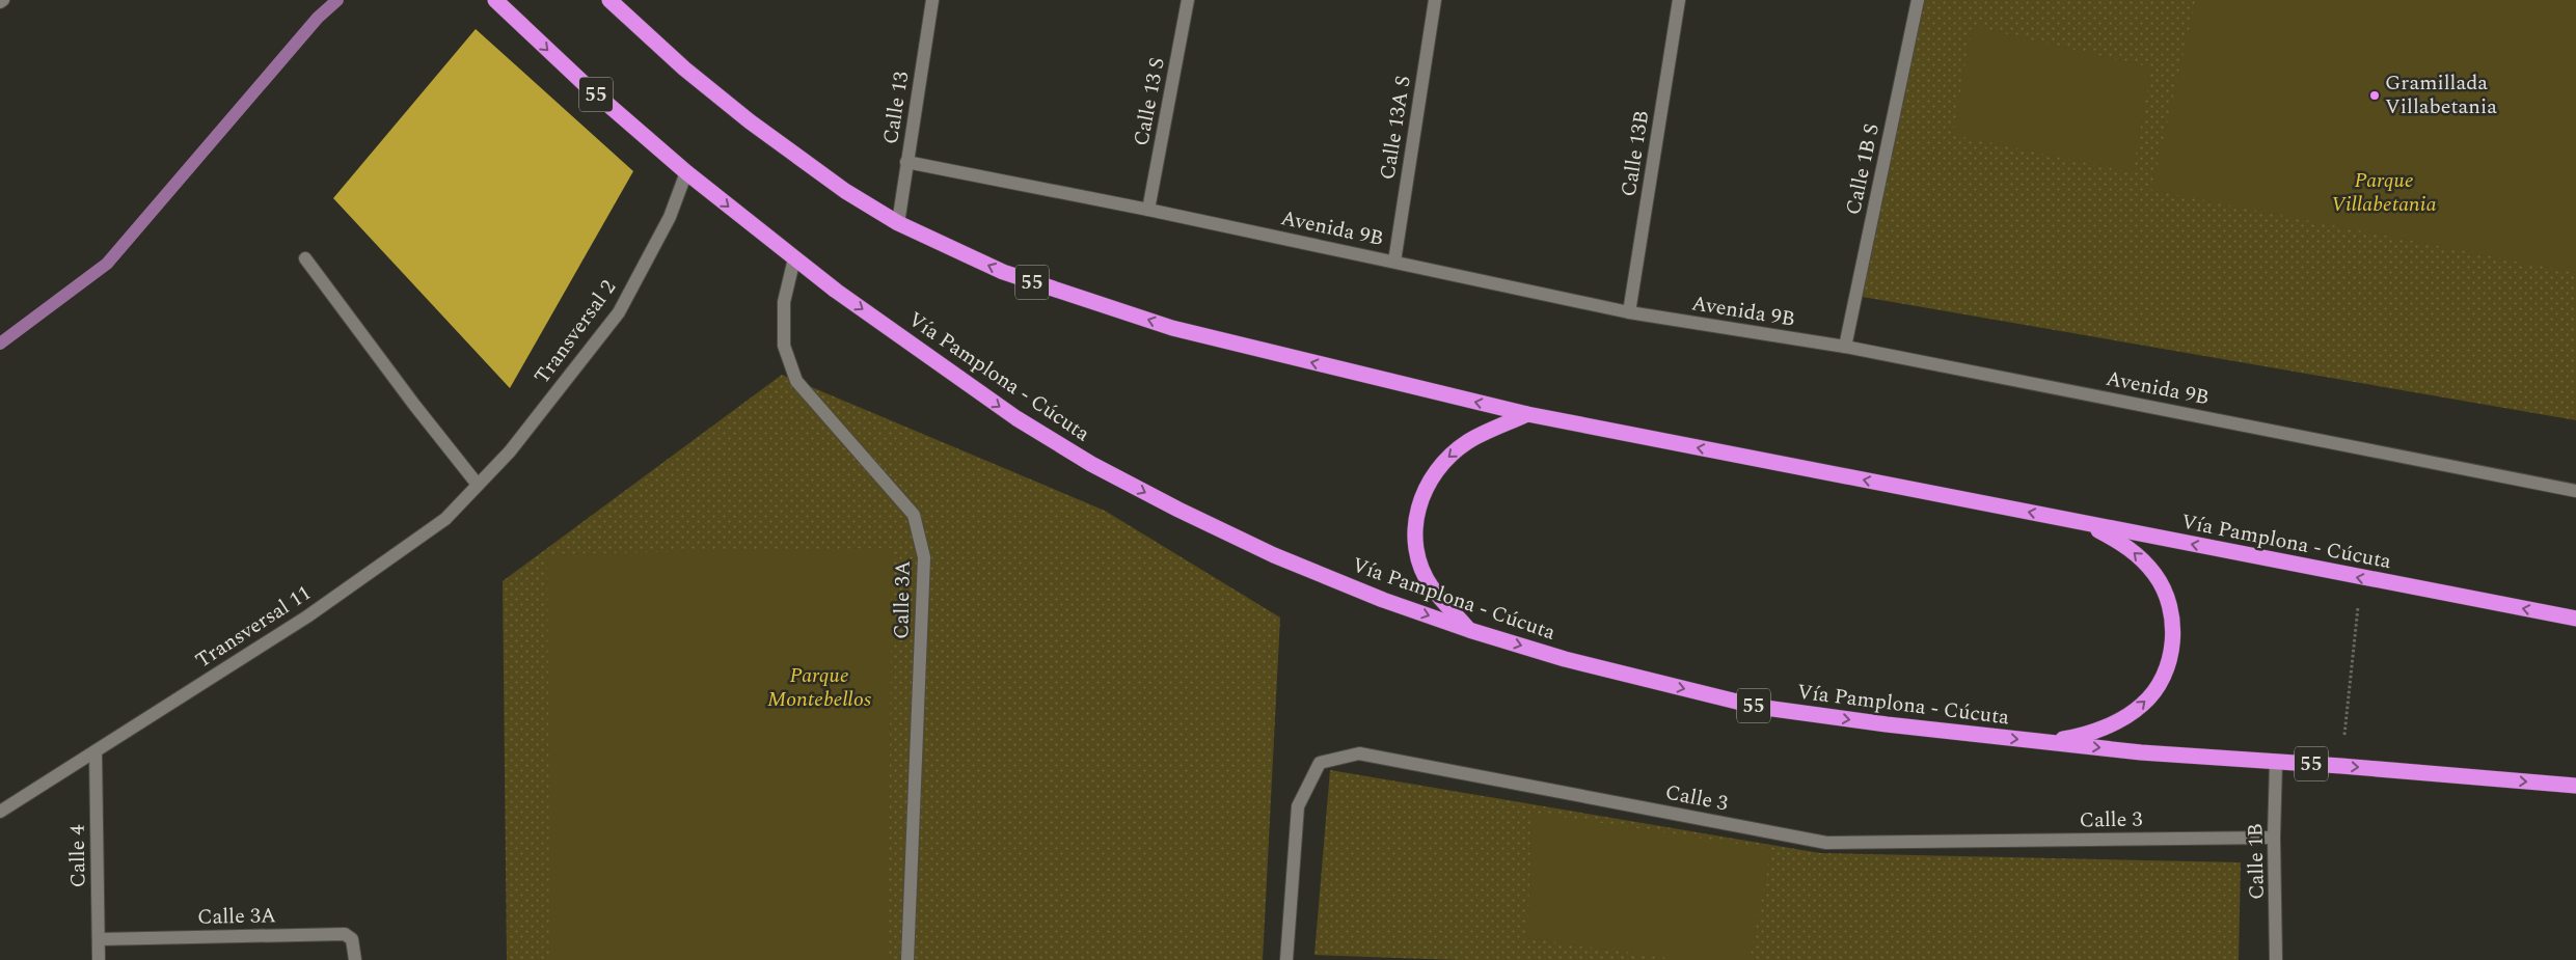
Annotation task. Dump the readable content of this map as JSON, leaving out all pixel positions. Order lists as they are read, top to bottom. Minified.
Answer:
{"streets":{"highway":["55","Vía Pamplona - Cúcuta"],"street":["Calle 13 S","Calle 13","Calle 13A S","Calle 13B","Calle 1B S","Avenida 9B","Transversal 2","Calle 3A","Transversal 11","Calle 3","Calle 4","Calle 1B"]},"crossings":[["Calle 13 S","Avenida 9B"],["Calle 13","Avenida 9B"],["Calle 13","Vía Pamplona - Cúcuta"],["Calle 13A S","Avenida 9B"],["Calle 13B","Avenida 9B"],["Calle 1B S","Avenida 9B"],["Transversal 2","Vía Pamplona - Cúcuta"],["Transversal 2","Transversal 11"],["Vía Pamplona - Cúcuta","Calle 3A"],["Vía Pamplona - Cúcuta","Calle 1B"],["Calle 3A","Calle 4"],["Transversal 11","Calle 4"],["Calle 3","Calle 1B"]],"parks":["Parque Villabetania","Parque Montebellos"],"places":["Gramillada Villabetania"]}
